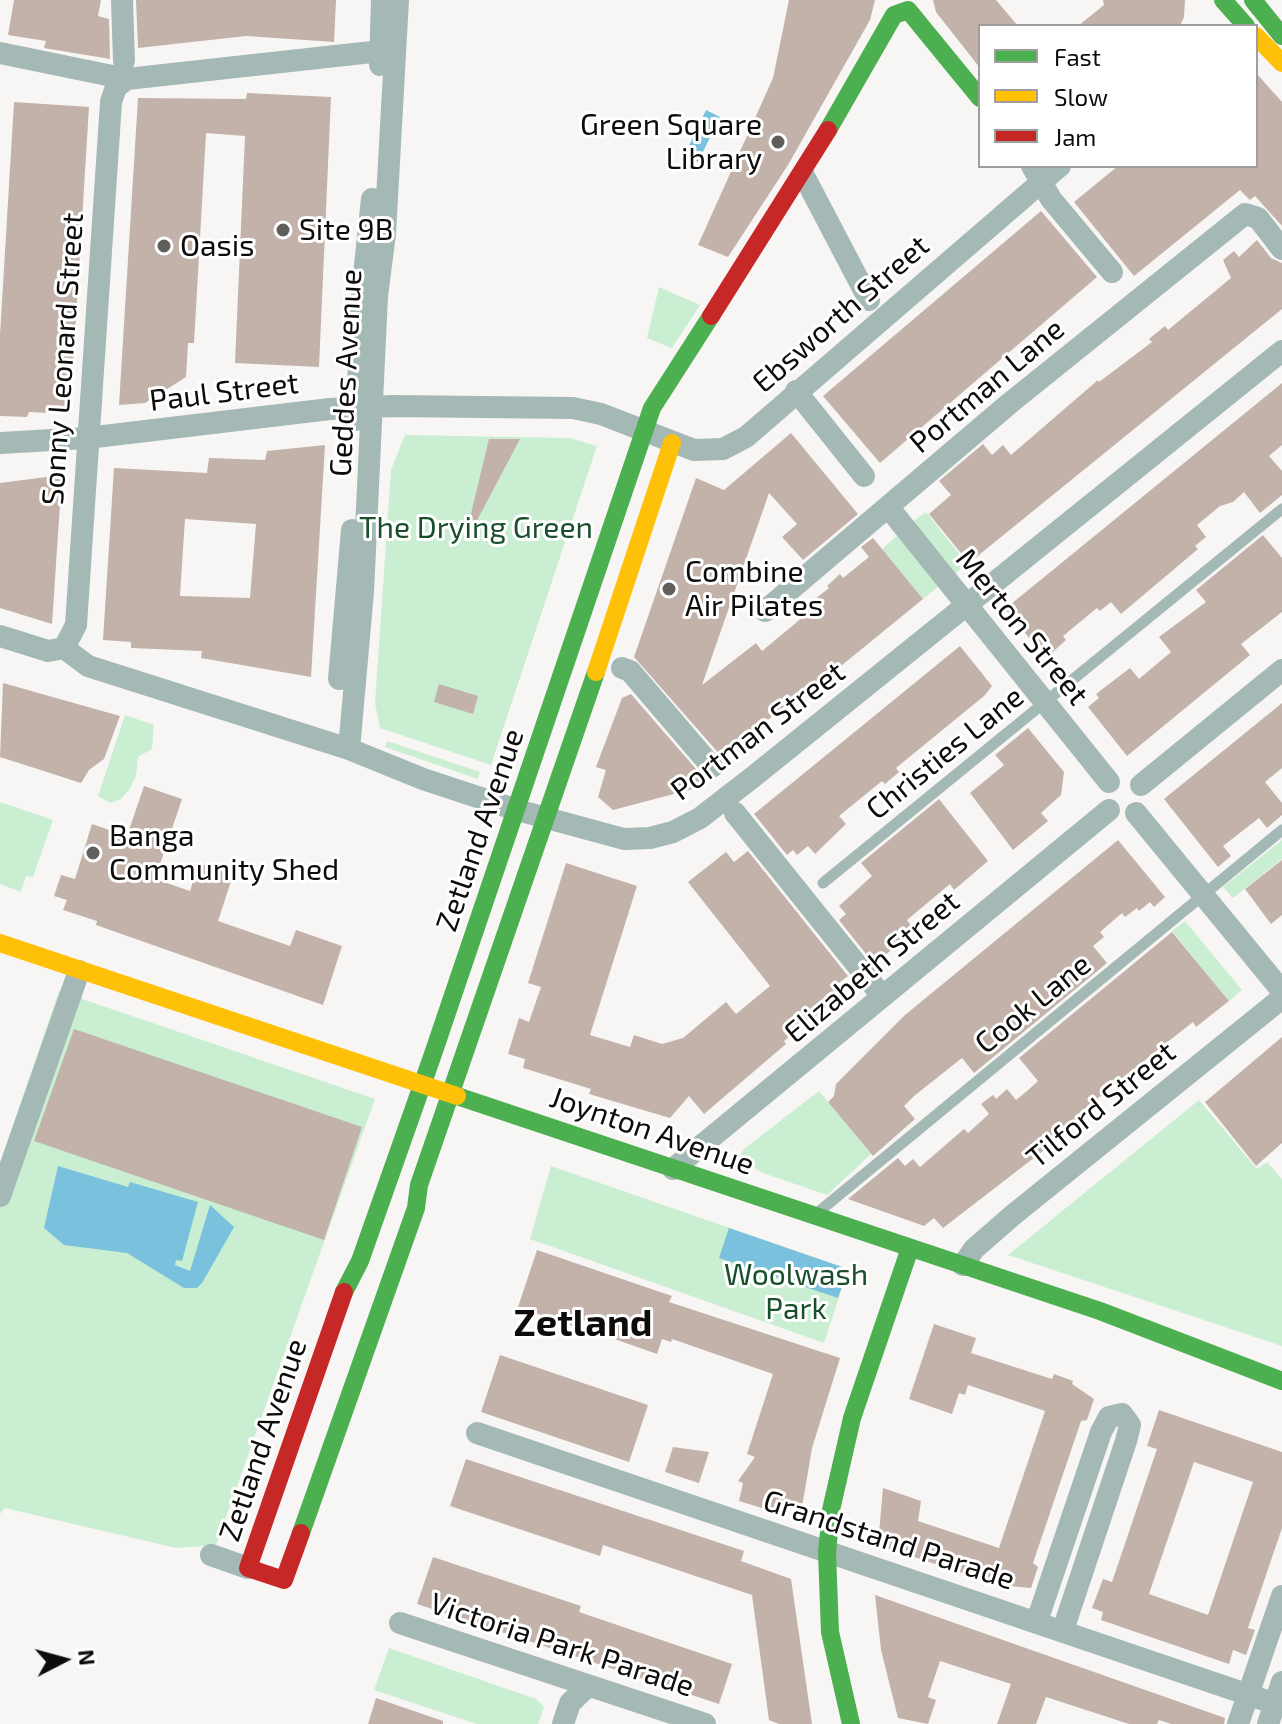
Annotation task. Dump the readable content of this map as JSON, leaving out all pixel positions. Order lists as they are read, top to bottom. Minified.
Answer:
{"streets":{"street":["Ebsworth Street","Sonny Leonard Street","Geddes Avenue","Portman Lane","Paul Street","Merton Street","Portman Street","Zetland Avenue","Elizabeth Street","Tilford Street","Joynton Avenue","Grandstand Parade","Victoria Park Parade"],"lane":["Christies Lane","Cook Lane"]},"crossings":[["Ebsworth Street","Paul Street"],["Ebsworth Street","Zetland Avenue"],["Sonny Leonard Street","Paul Street"],["Sonny Leonard Street","Portman Street"],["Geddes Avenue","Paul Street"],["Geddes Avenue","Portman Street"],["Portman Lane","Merton Street"],["Paul Street","Zetland Avenue"],["Merton Street","Portman Street"],["Merton Street","Christies Lane"],["Merton Street","Elizabeth Street"],["Portman Street","Zetland Avenue"],["Zetland Avenue","Joynton Avenue"],["Elizabeth Street","Joynton Avenue"],["Cook Lane","Joynton Avenue"],["Tilford Street","Joynton Avenue"]],"districts":["Zetland"],"parks":["The Drying Green","Woolwash Park"],"places":["Green Square Library","Site 9B","Oasis","Combine Air Pilates","Banga Community Shed"],"legend":["Fast","Slow","Jam"],"north":"right"}
